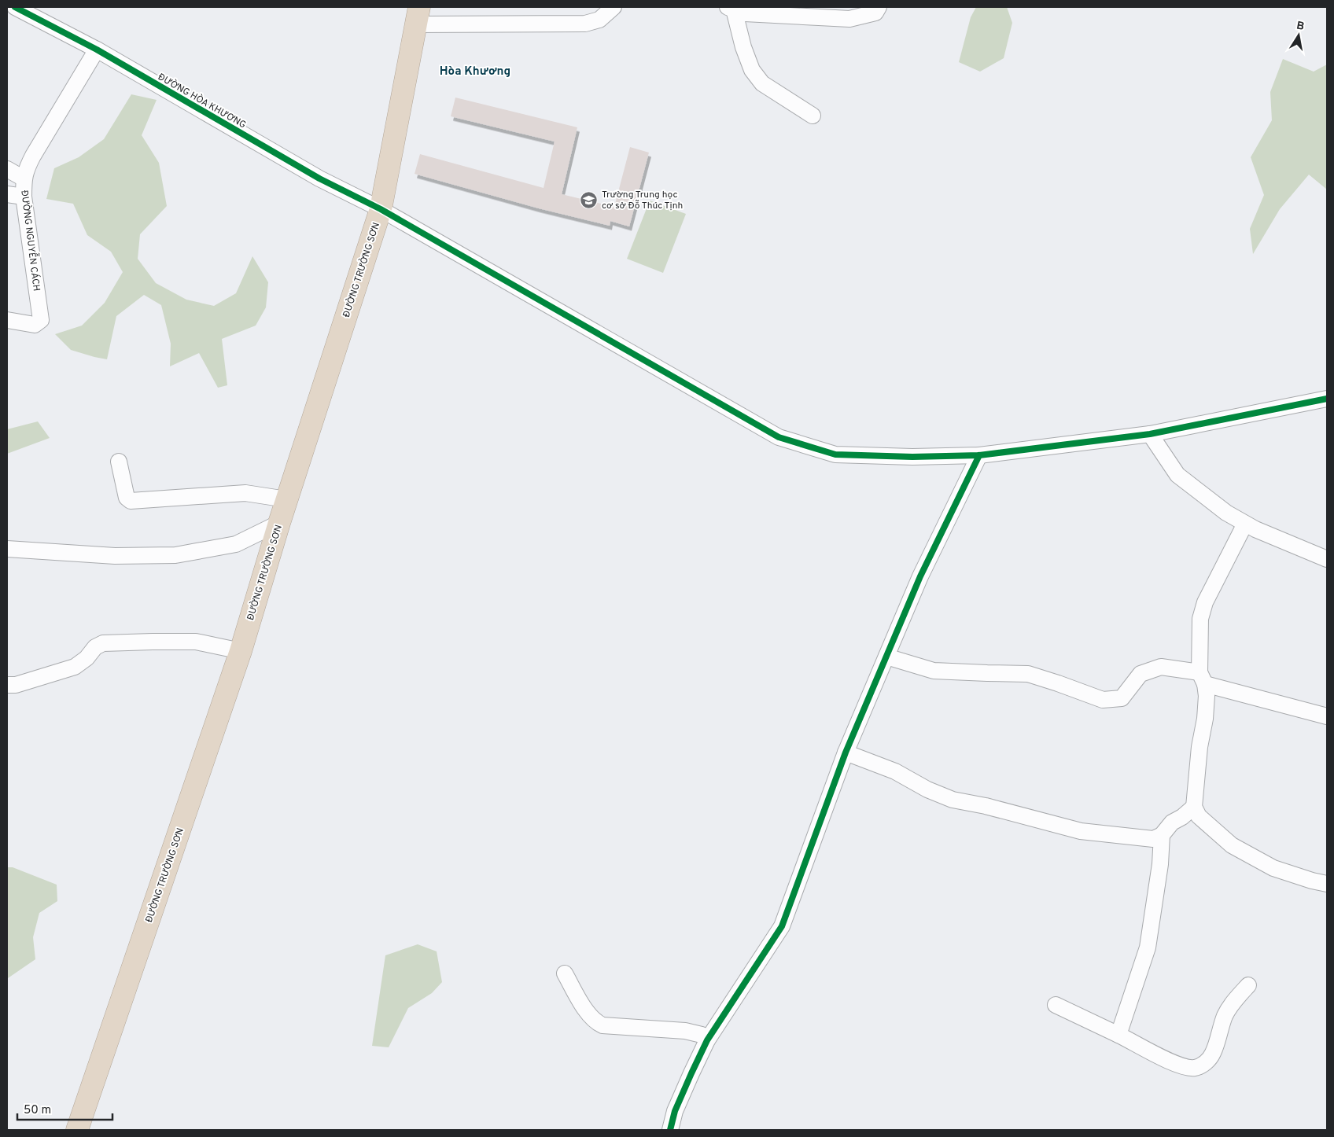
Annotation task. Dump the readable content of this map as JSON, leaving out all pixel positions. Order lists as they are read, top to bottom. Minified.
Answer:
{"streets":{"highway":["ĐƯỜNG TRƯỜNG SƠN"],"street":["ĐƯỜNG HÒA KHƯƠNG","ĐƯỜNG NGUYỄN CÁCH"]},"crossings":[["ĐƯỜNG HÒA KHƯƠNG","ĐƯỜNG NGUYỄN CÁCH"],["ĐƯỜNG HÒA KHƯƠNG","ĐƯỜNG TRƯỜNG SƠN"]],"districts":["Hòa Khương"],"places":{"school or university":["Trường Trung học cơ sở Đỗ Thúc Tịnh"]},"scale_bar":"50 m","north":"top"}
